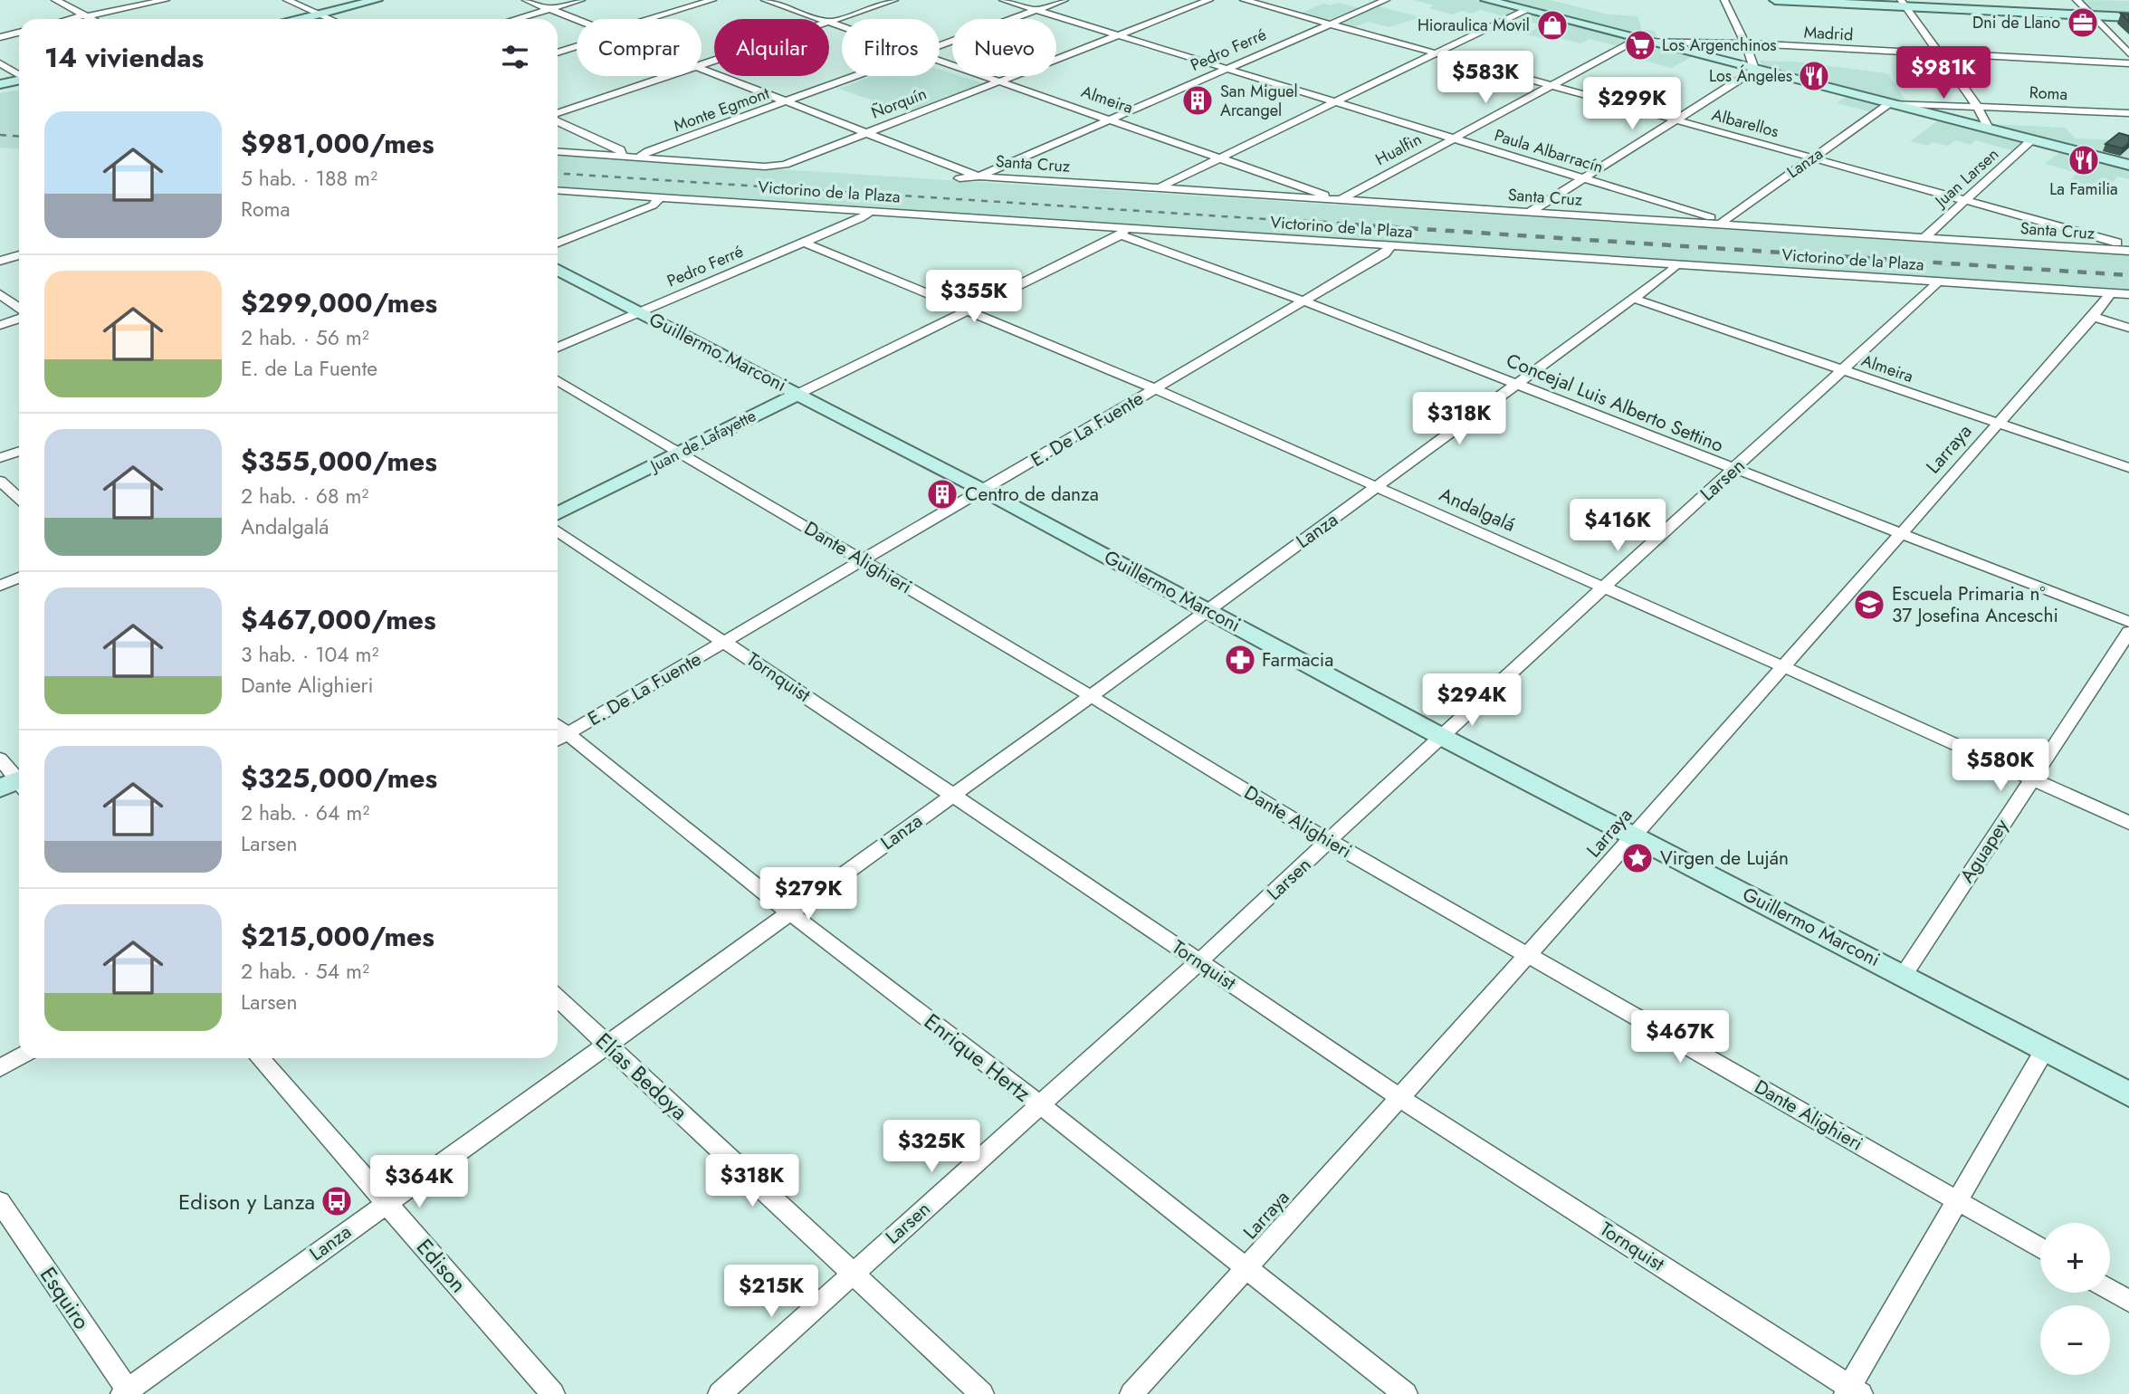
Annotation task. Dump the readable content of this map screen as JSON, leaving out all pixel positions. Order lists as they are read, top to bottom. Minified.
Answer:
{"streets":{"street":["Madrid","Pedro Ferré","Roma","Almeira","Ñorquín","Monte Egmont","Albarellos","Hualfin","Paula Albarracín","Lanza","Santa Cruz","Juan Larsen","Victorino de la Plaza","Guillermo Marconi","Concejal Luis Alberto Settino","E. De La Fuente","Juan de Lafayette","Larraya","Larsen","Andalgalá","Dante Alighieri","Tornquist","Aguapey","Enrique Hertz","Elías Bedoya","Edison","Esquiro"]},"crossings":[["Madrid","Hualfin"],["Pedro Ferré","Almeira"],["Pedro Ferré","Albarellos"],["Pedro Ferré","Paula Albarracín"],["Pedro Ferré","Santa Cruz"],["Pedro Ferré","Victorino de la Plaza"],["Pedro Ferré","Guillermo Marconi"],["Pedro Ferré","Andalgalá"],["Roma","Lanza"],["Almeira","Ñorquín"],["Almeira","Lanza"],["Almeira","Santa Cruz"],["Almeira","Larraya"],["Almeira","Larsen"],["Ñorquín","Monte Egmont"],["Ñorquín","Paula Albarracín"],["Monte Egmont","Paula Albarracín"],["Albarellos","Hualfin"],["Albarellos","Lanza"],["Albarellos","Santa Cruz"],["Albarellos","Juan Larsen"],["Hualfin","Paula Albarracín"],["Hualfin","Santa Cruz"],["Paula Albarracín","Lanza"],["Paula Albarracín","Santa Cruz"],["Lanza","Santa Cruz"],["Lanza","Victorino de la Plaza"],["Lanza","Guillermo Marconi"],["Lanza","Concejal Luis Alberto Settino"],["Lanza","Andalgalá"],["Lanza","Dante Alighieri"],["Lanza","Tornquist"],["Lanza","Enrique Hertz"],["Lanza","Elías Bedoya"],["Lanza","Edison"],["Lanza","Esquiro"],["Santa Cruz","Juan Larsen"],["Victorino de la Plaza","Concejal Luis Alberto Settino"],["Victorino de la Plaza","E. De La Fuente"],["Victorino de la Plaza","Juan de Lafayette"],["Victorino de la Plaza","Larraya"],["Victorino de la Plaza","Larsen"],["Guillermo Marconi","E. De La Fuente"],["Guillermo Marconi","Juan de Lafayette"],["Guillermo Marconi","Larraya"],["Guillermo Marconi","Larsen"],["Guillermo Marconi","Aguapey"],["Concejal Luis Alberto Settino","E. De La Fuente"],["Concejal Luis Alberto Settino","Juan de Lafayette"],["Concejal Luis Alberto Settino","Larraya"],["Concejal Luis Alberto Settino","Larsen"],["E. De La Fuente","Andalgalá"],["E. De La Fuente","Dante Alighieri"],["E. De La Fuente","Tornquist"],["E. De La Fuente","Enrique Hertz"],["Juan de Lafayette","Andalgalá"],["Juan de Lafayette","Dante Alighieri"],["Larraya","Andalgalá"],["Larraya","Dante Alighieri"],["Larraya","Tornquist"],["Larraya","Enrique Hertz"],["Larsen","Andalgalá"],["Larsen","Dante Alighieri"],["Larsen","Tornquist"],["Larsen","Enrique Hertz"],["Larsen","Elías Bedoya"],["Andalgalá","Aguapey"]],"places":{"office":["Dni de Llano"],"shop":["Hioraulica Movil"],"supermarket":["Los Argenchinos"],"restaurant":["Los Ángeles","La Familia"],"building":["San Miguel Arcangel","Centro de danza"],"school or university":["Escuela Primaria n° 37 Josefina Anceschi"],"pharmacy":["Farmacia"],"place":["Virgen de Luján"],"bus stop":["Edison y Lanza"]},"page":{"chip":["Comprar","Alquilar","Filtros","Nuevo"],"heading":"14 viviendas","price":["$981K","$583K","$299K","$355K","$318K","$416K","$294K","$580K","$279K","$467K","$325K","$318K","$364K","$215K"],"list":[{"name":"$981,000/mes","note":"5 hab. · 188 m² · Roma"},{"name":"$299,000/mes","note":"2 hab. · 56 m² · E. de La Fuente"},{"name":"$355,000/mes","note":"2 hab. · 68 m² · Andalgalá"},{"name":"$467,000/mes","note":"3 hab. · 104 m² · Dante Alighieri"},{"name":"$325,000/mes","note":"2 hab. · 64 m² · Larsen"},{"name":"$215,000/mes","note":"2 hab. · 54 m² · Larsen"}],"map_buttons":["+","−"]}}
